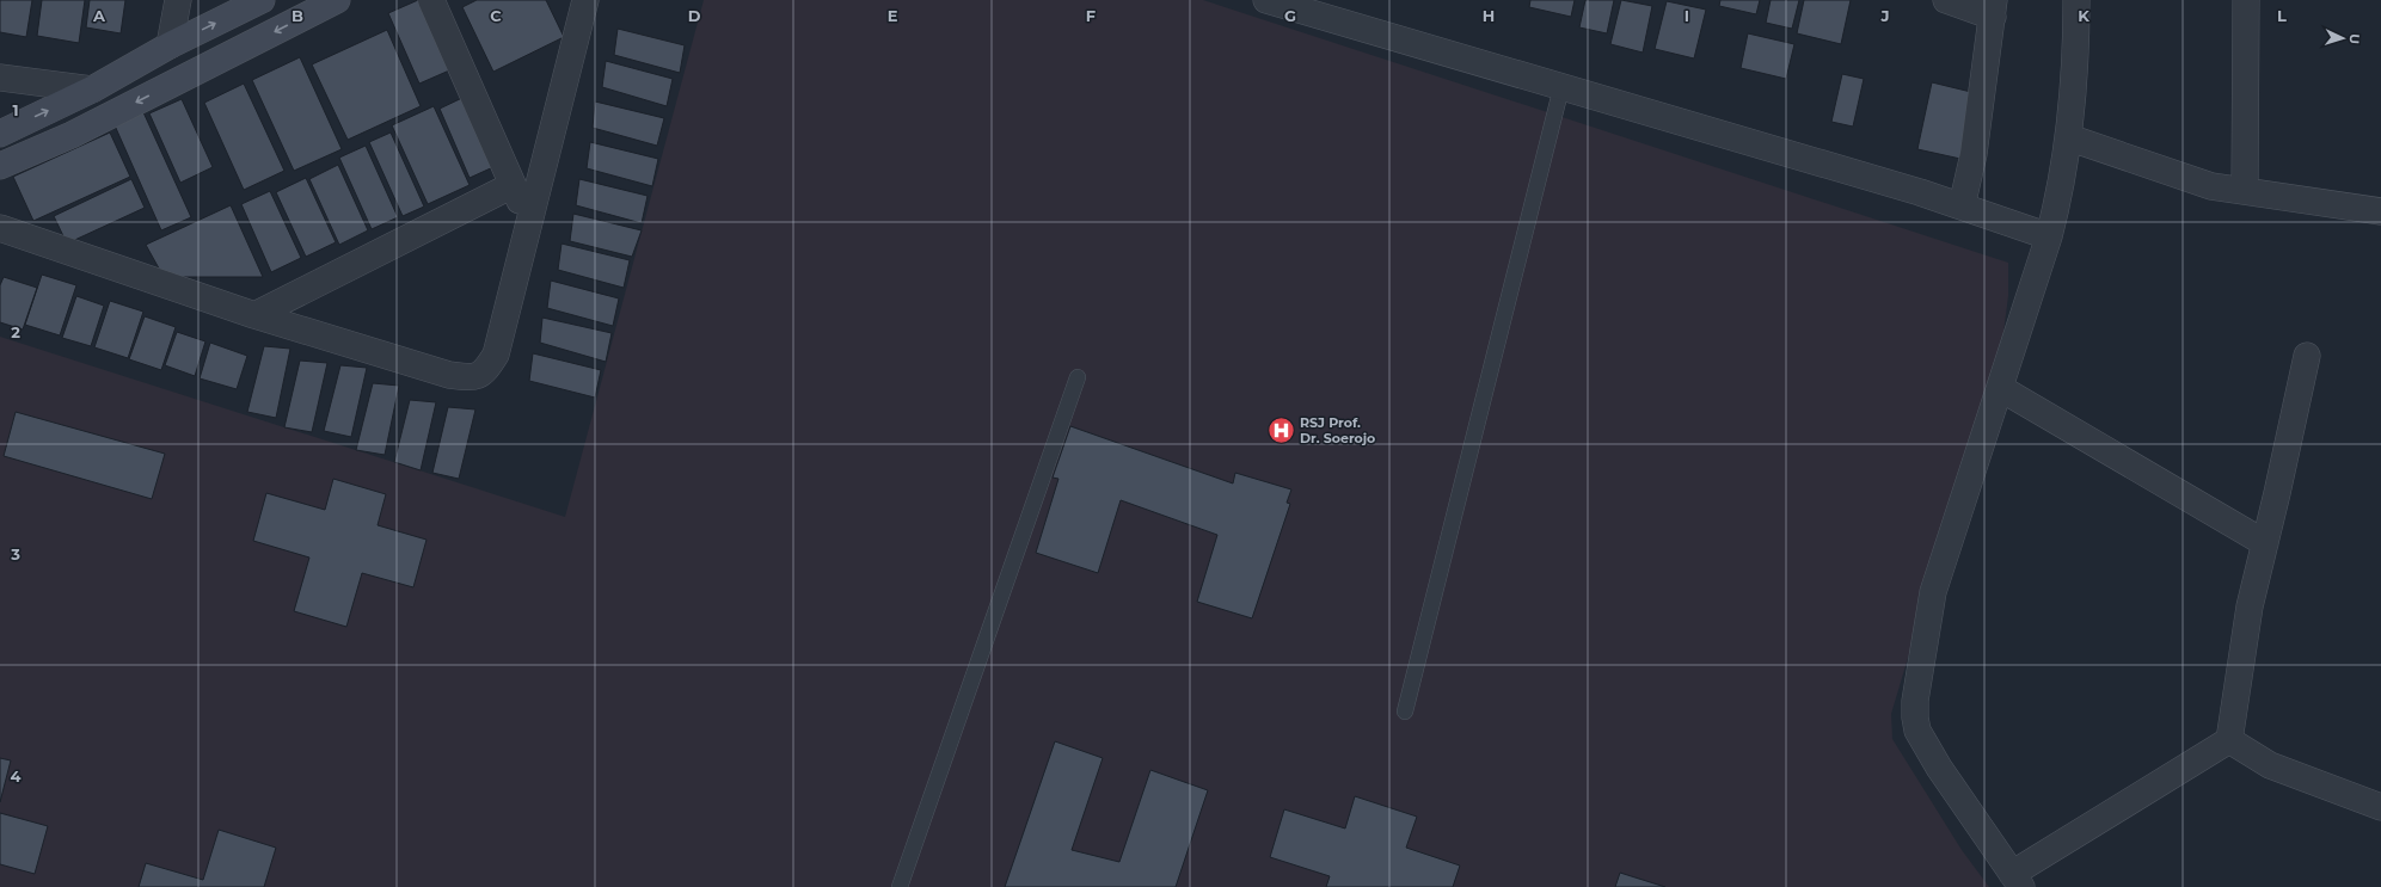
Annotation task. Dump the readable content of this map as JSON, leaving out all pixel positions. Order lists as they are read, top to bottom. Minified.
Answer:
{"places":{"hospital":["RSJ Prof. Dr. Soerojo"]},"north":"right","grid":{"columns":["A","B","C","D","E","F","G","H","I","J","K","L"],"rows":["1","2","3","4"]}}
